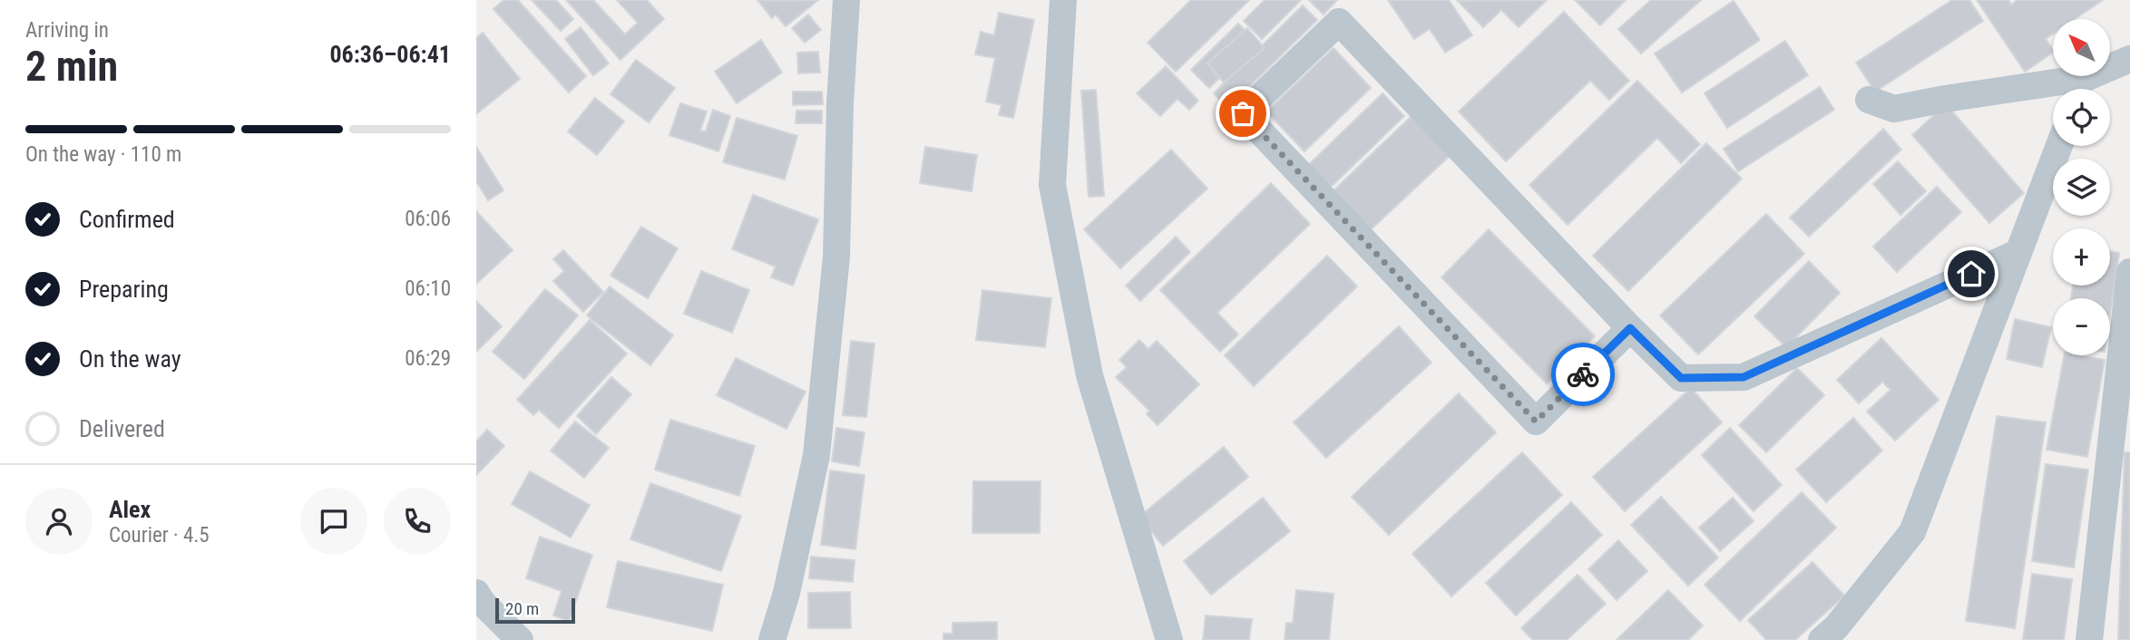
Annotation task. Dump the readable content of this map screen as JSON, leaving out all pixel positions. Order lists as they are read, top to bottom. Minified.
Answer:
{"scale_bar":"20 m","north":"top left","page":{"heading":["2 min","Arriving in","06:36–06:41"],"panel":["Alex","Courier · 4.5"],"map_buttons":["+","−"],"bar":"On the way · 110 m","list":[["Confirmed","06:06"],["Preparing","06:10"],["On the way","06:29"],"Delivered"],"scale":"20 m"}}
